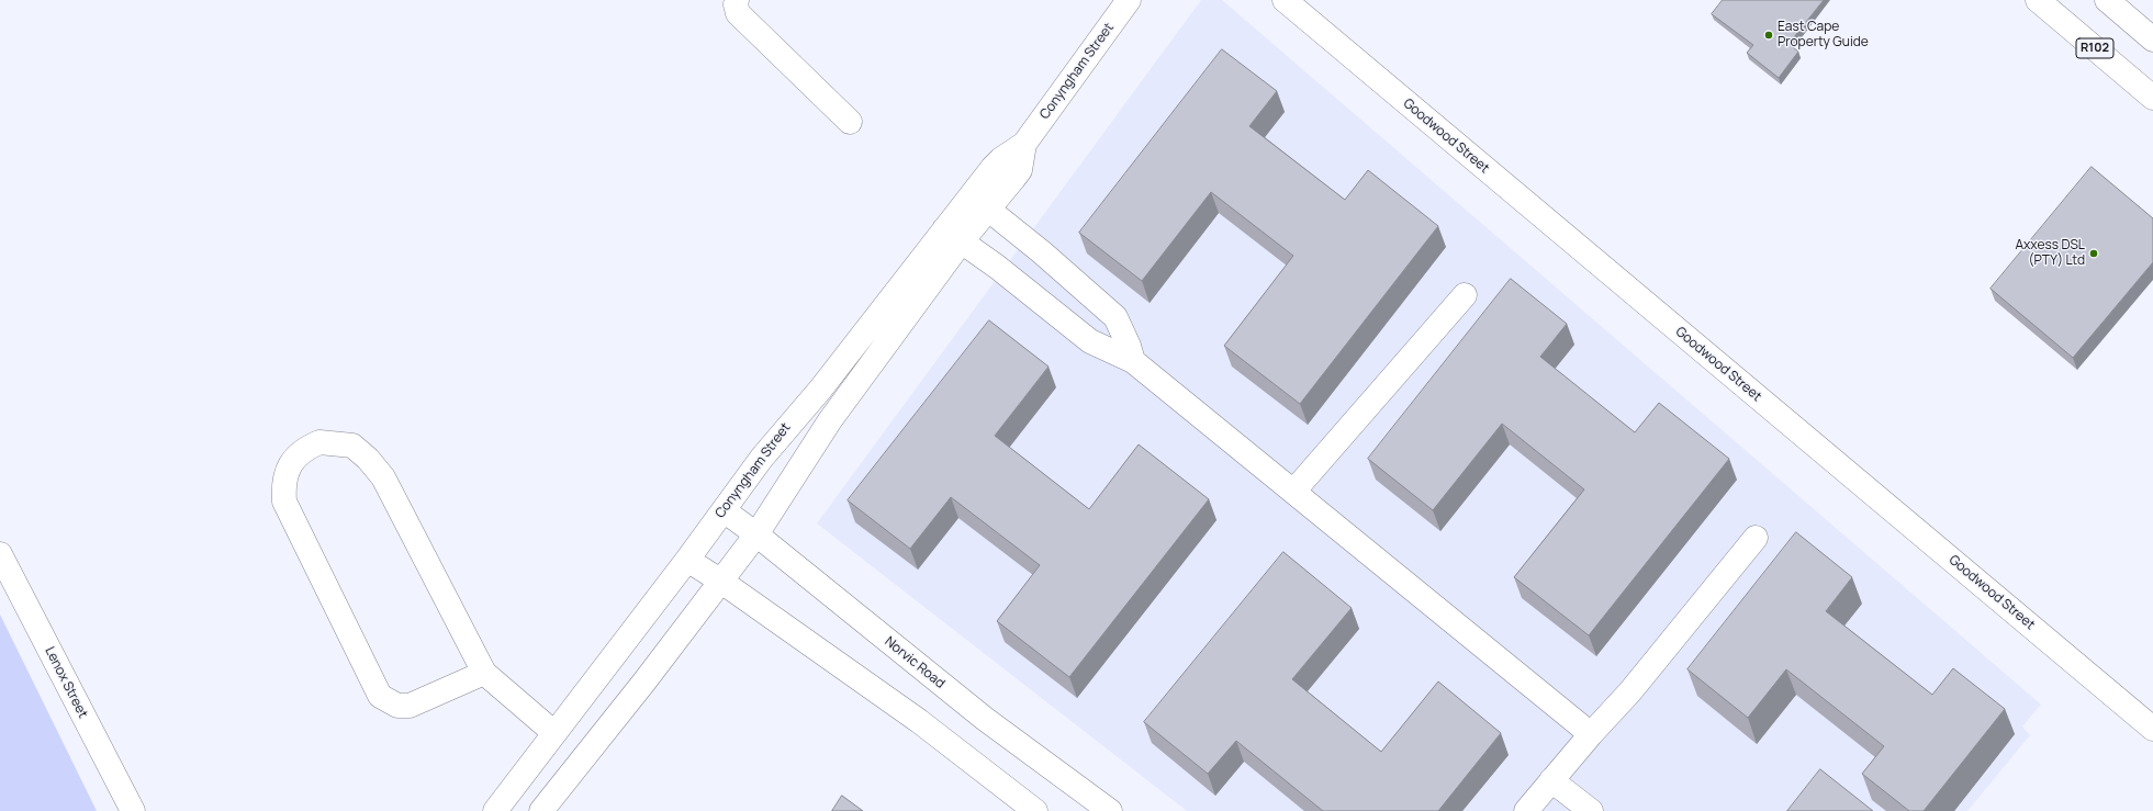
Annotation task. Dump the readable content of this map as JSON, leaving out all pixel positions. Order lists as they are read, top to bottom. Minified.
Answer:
{"streets":{"street":["R102","Conyngham Street","Goodwood Street","Norvic Road","Lenox Street"]},"crossings":[["Conyngham Street","Norvic Road"]],"places":["East Cape Property Guide","Axxess DSL (PTY) Ltd"]}
